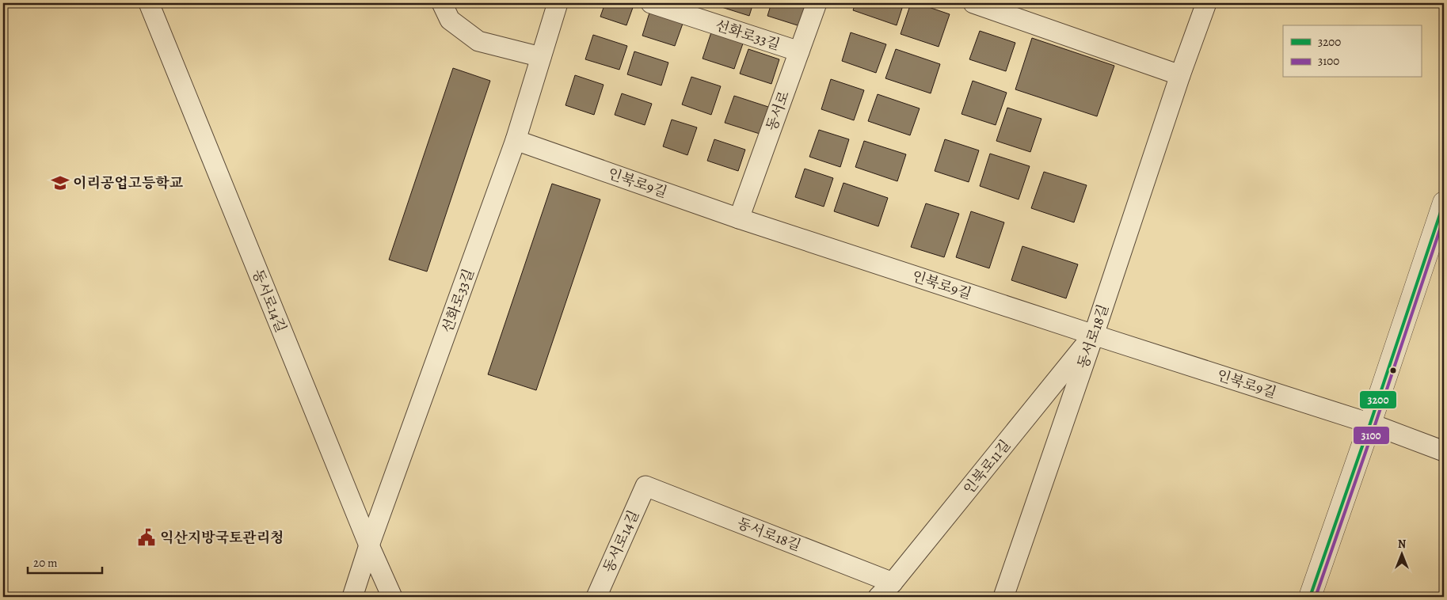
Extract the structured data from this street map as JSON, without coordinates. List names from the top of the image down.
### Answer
{
  "streets": {
    "street": [
      "선화로33길",
      "동서로",
      "인북로9길",
      "동서로14길",
      "동서로18길",
      "인북로11길"
    ]
  },
  "crossings": [
    ["선화로33길", "동서로"],
    ["선화로33길", "인북로9길"],
    ["선화로33길", "동서로14길"],
    ["동서로", "인북로9길"],
    ["인북로9길", "동서로18길"],
    ["인북로9길", "인북로11길"],
    ["동서로14길", "동서로18길"],
    ["동서로18길", "인북로11길"]
  ],
  "places": {
    "school or university": ["이리공업고등학교"],
    "public building": ["익산지방국토관리청"]
  },
  "lines": ["transit line 3200", "transit line 3100"],
  "legend": ["3200", "3100"],
  "scale_bar": "20 m",
  "north": "top"
}
